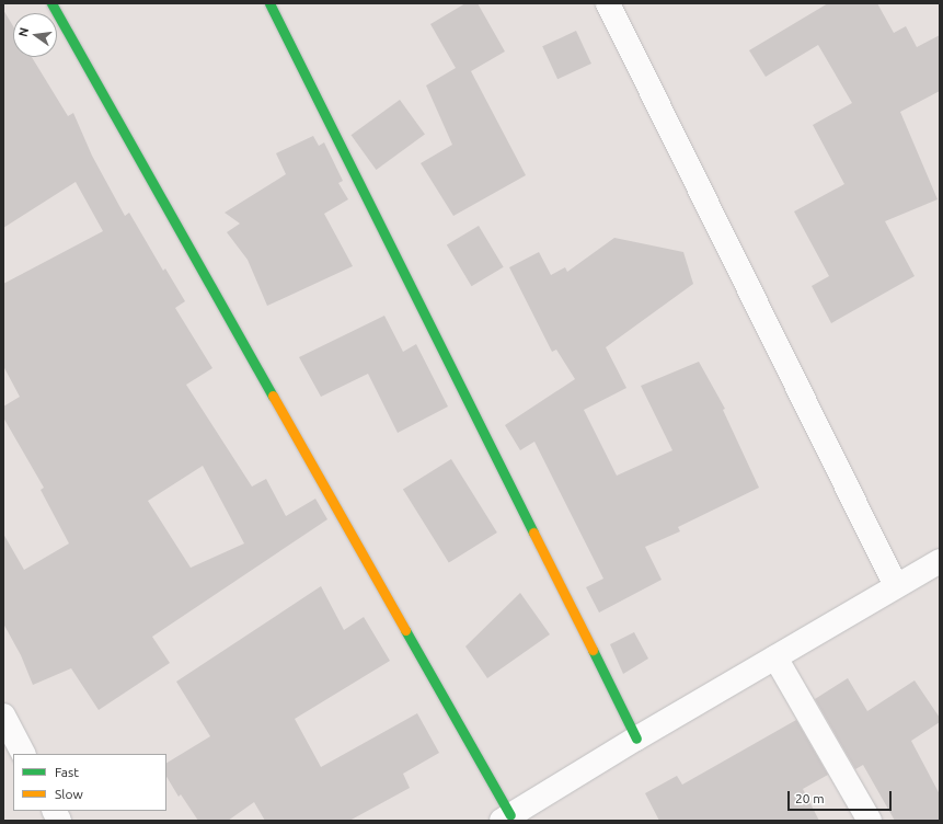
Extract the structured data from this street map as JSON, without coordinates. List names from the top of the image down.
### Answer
{
  "legend": ["Fast", "Slow"],
  "scale_bar": "20 m",
  "north": "left"
}
